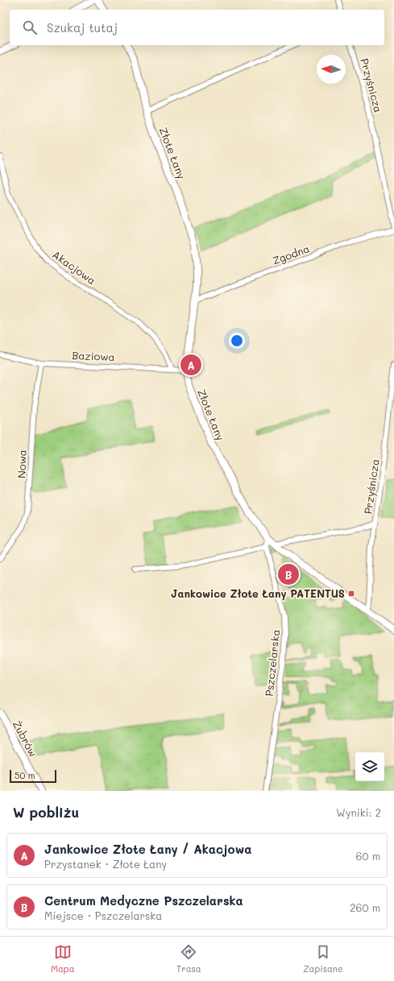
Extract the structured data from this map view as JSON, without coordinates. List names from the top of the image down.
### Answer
{
  "streets": {
    "street": [
      "Przyśnicza",
      "Złote Łany",
      "Zgodna",
      "Akacjowa",
      "Baziowa",
      "Nowa",
      "Pszczelarska",
      "Żubrów"
    ]
  },
  "crossings": [
    ["Przyśnicza", "Złote Łany"],
    ["Przyśnicza", "Zgodna"],
    ["Złote Łany", "Zgodna"],
    ["Złote Łany", "Baziowa"],
    ["Złote Łany", "Pszczelarska"],
    ["Akacjowa", "Baziowa"],
    ["Baziowa", "Nowa"]
  ],
  "places": {
    "transit": ["Jankowice Złote Łany PATENTUS"]
  },
  "scale_bar": "50 m",
  "north": "left",
  "page": {
    "search": "Szukaj tutaj",
    "pins": ["A", "B"],
    "scale": "50 m",
    "heading": ["W pobliżu", "Wyniki: 2"],
    "list": [
      {
        "mark": "A",
        "name": "Jankowice Złote Łany / Akacjowa",
        "note": "Przystanek · Złote Łany",
        "value": "60 m"
      },
      {
        "mark": "B",
        "name": "Centrum Medyczne Pszczelarska",
        "note": "Miejsce · Pszczelarska",
        "value": "260 m"
      }
    ],
    "nav": ["Mapa", "Trasa", "Zapisane"]
  }
}
